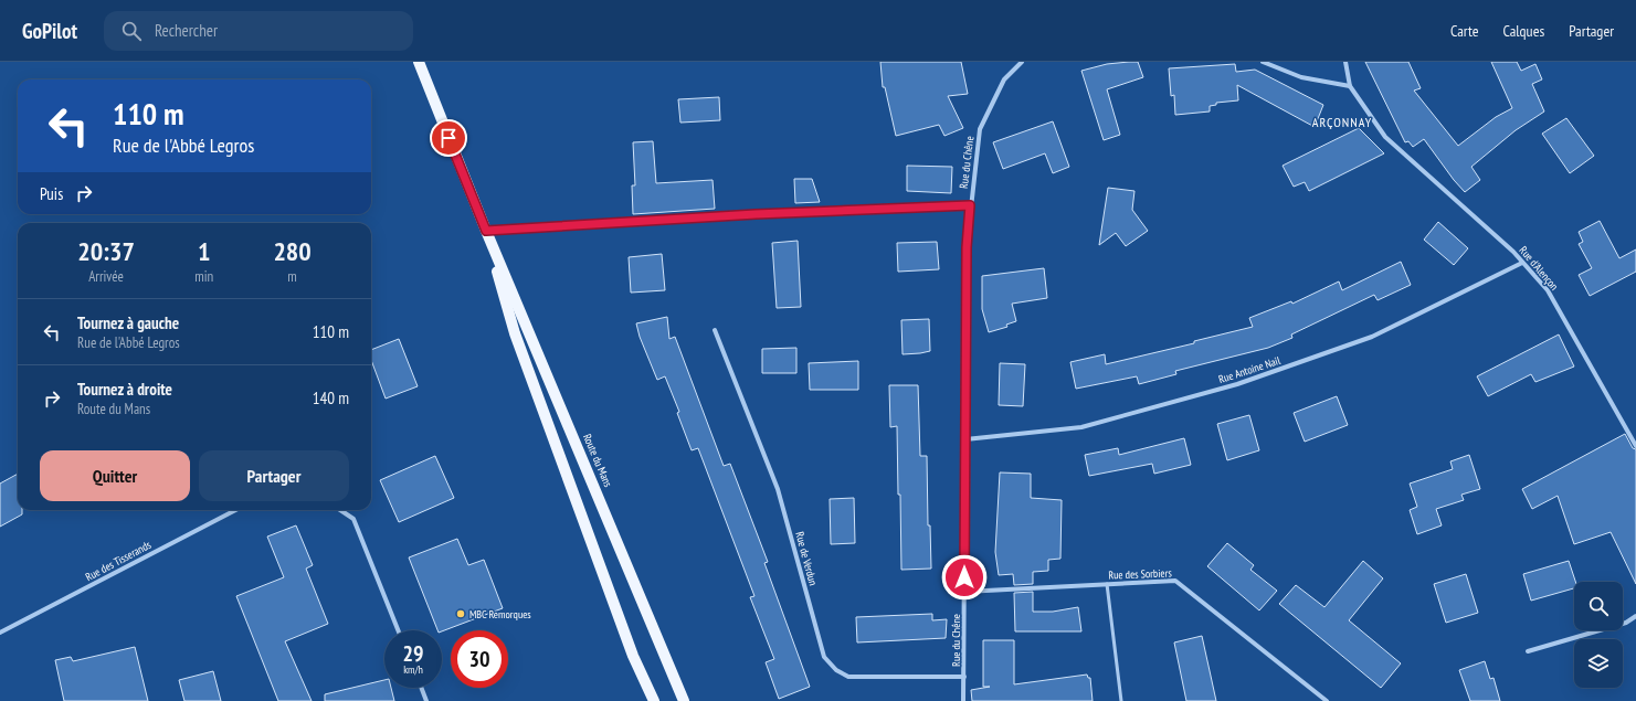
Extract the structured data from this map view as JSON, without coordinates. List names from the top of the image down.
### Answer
{
  "streets": {
    "main road": ["Route du Mans"],
    "street": [
      "Rue du Chêne",
      "Rue d'Alençon",
      "Rue Antoine Nail",
      "Rue de Verdun",
      "Rue des Tisserands",
      "Rue des Sorbiers"
    ]
  },
  "crossings": [
    ["Rue du Chêne", "Rue Antoine Nail"],
    ["Rue du Chêne", "Rue de Verdun"],
    ["Rue du Chêne", "Rue des Sorbiers"],
    ["Rue d'Alençon", "Rue Antoine Nail"]
  ],
  "districts": ["ARÇONNAY"],
  "places": ["MBC Remorques"],
  "page": {
    "header": "GoPilot",
    "search": "Rechercher",
    "nav": ["Carte", "Calques", "Partager"],
    "turn": ["110 m", "Rue de l'Abbé Legros"],
    "then": "Puis",
    "eta": [
      "20:37",
      "Arrivée",
      "1",
      "min",
      "280",
      "m"
    ],
    "list": [
      {
        "name": "Tournez à gauche",
        "note": "Rue de l'Abbé Legros",
        "value": "110 m"
      },
      {
        "name": "Tournez à droite",
        "note": "Route du Mans",
        "value": "140 m"
      }
    ],
    "buttons": ["Quitter", "Partager"],
    "speed": "29 km/h",
    "limit": "30"
  }
}
